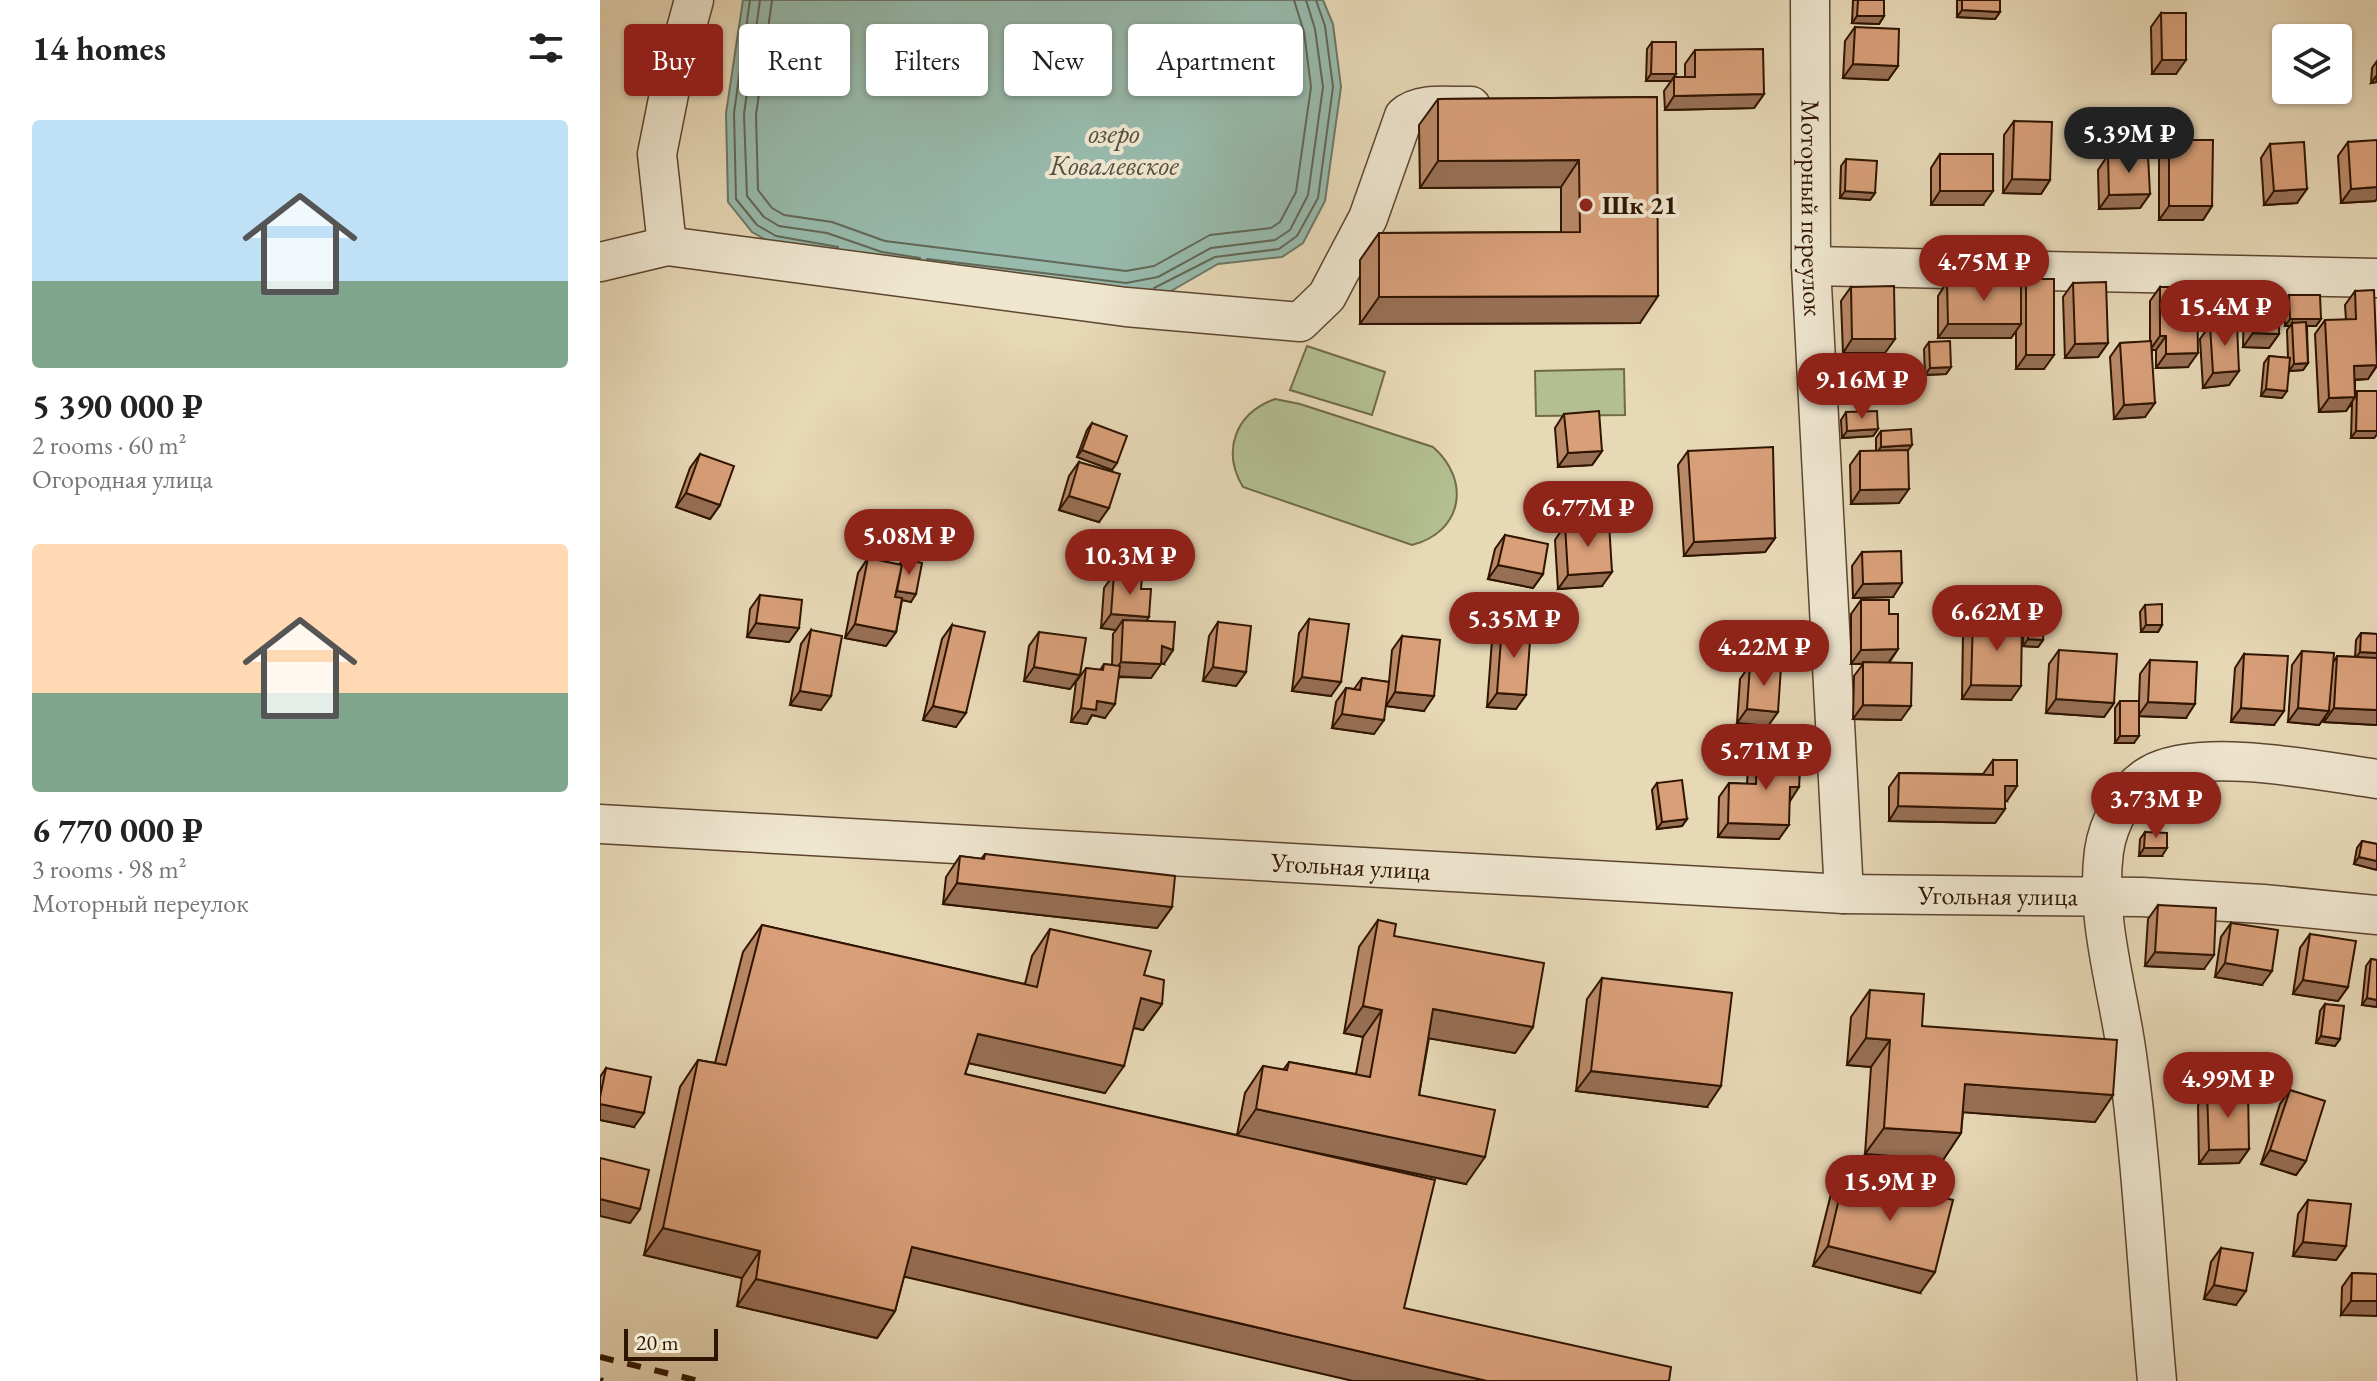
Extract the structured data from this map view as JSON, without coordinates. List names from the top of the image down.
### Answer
{
  "streets": {
    "street": ["Моторный переулок", "Угольная улица"]
  },
  "crossings": [
    ["Моторный переулок", "Угольная улица"]
  ],
  "water": ["озеро Ковалевское"],
  "places": ["Шк 21"],
  "scale_bar": "20 m",
  "page": {
    "heading": "14 homes",
    "chip": [
      "Buy",
      "Rent",
      "Filters",
      "New",
      "Apartment"
    ],
    "list": [
      {
        "name": "5 390 000 ₽",
        "note": "2 rooms · 60 m² · Огородная улица"
      },
      {
        "name": "6 770 000 ₽",
        "note": "3 rooms · 98 m² · Моторный переулок"
      }
    ],
    "price": [
      "5.39M ₽",
      "4.75M ₽",
      "15.4M ₽",
      "9.16M ₽",
      "6.77M ₽",
      "5.08M ₽",
      "10.3M ₽",
      "6.62M ₽",
      "5.35M ₽",
      "4.22M ₽",
      "5.71M ₽",
      "3.73M ₽",
      "4.99M ₽",
      "15.9M ₽"
    ],
    "scale": "20 m"
  }
}
